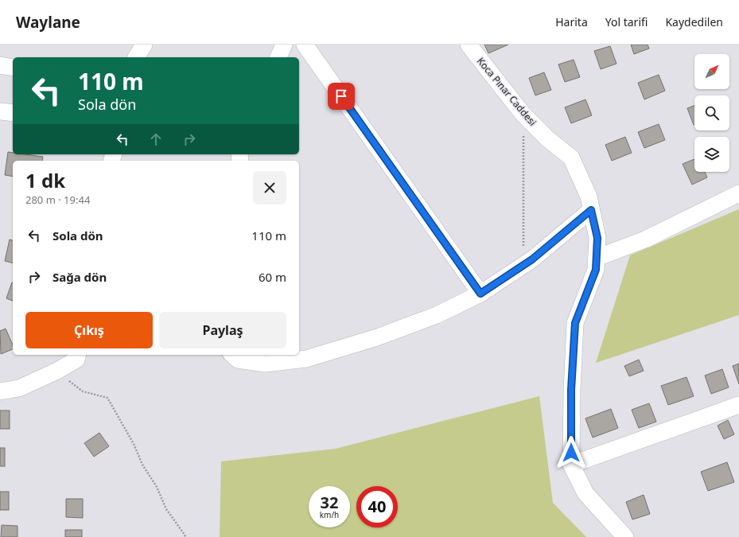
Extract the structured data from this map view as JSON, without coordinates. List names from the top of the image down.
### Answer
{
  "streets": {
    "street": ["Koca Pınar Caddesi"]
  },
  "north": "top right",
  "page": {
    "header": "Waylane",
    "nav": ["Harita", "Yol tarifi", "Kaydedilen"],
    "turn": ["110 m", "Sola dön"],
    "heading": ["1 dk", "280 m · 19:44"],
    "list": [
      {
        "name": "Sola dön",
        "value": "110 m"
      },
      {
        "name": "Sağa dön",
        "value": "60 m"
      }
    ],
    "buttons": ["Çıkış", "Paylaş"],
    "speed": "32 km/h",
    "limit": "40"
  }
}
